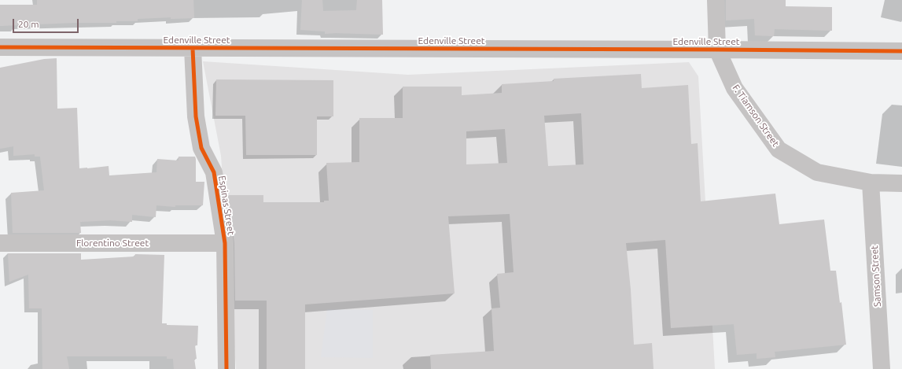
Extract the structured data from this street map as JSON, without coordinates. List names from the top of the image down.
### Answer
{
  "streets": {
    "street": [
      "Edenville Street",
      "F. Tiamson Street",
      "Espinas Street",
      "Florentino Street",
      "Samson Street"
    ]
  },
  "crossings": [
    ["Edenville Street", "F. Tiamson Street"],
    ["Edenville Street", "Espinas Street"],
    ["F. Tiamson Street", "Samson Street"],
    ["Espinas Street", "Florentino Street"]
  ],
  "scale_bar": "20 m"
}
